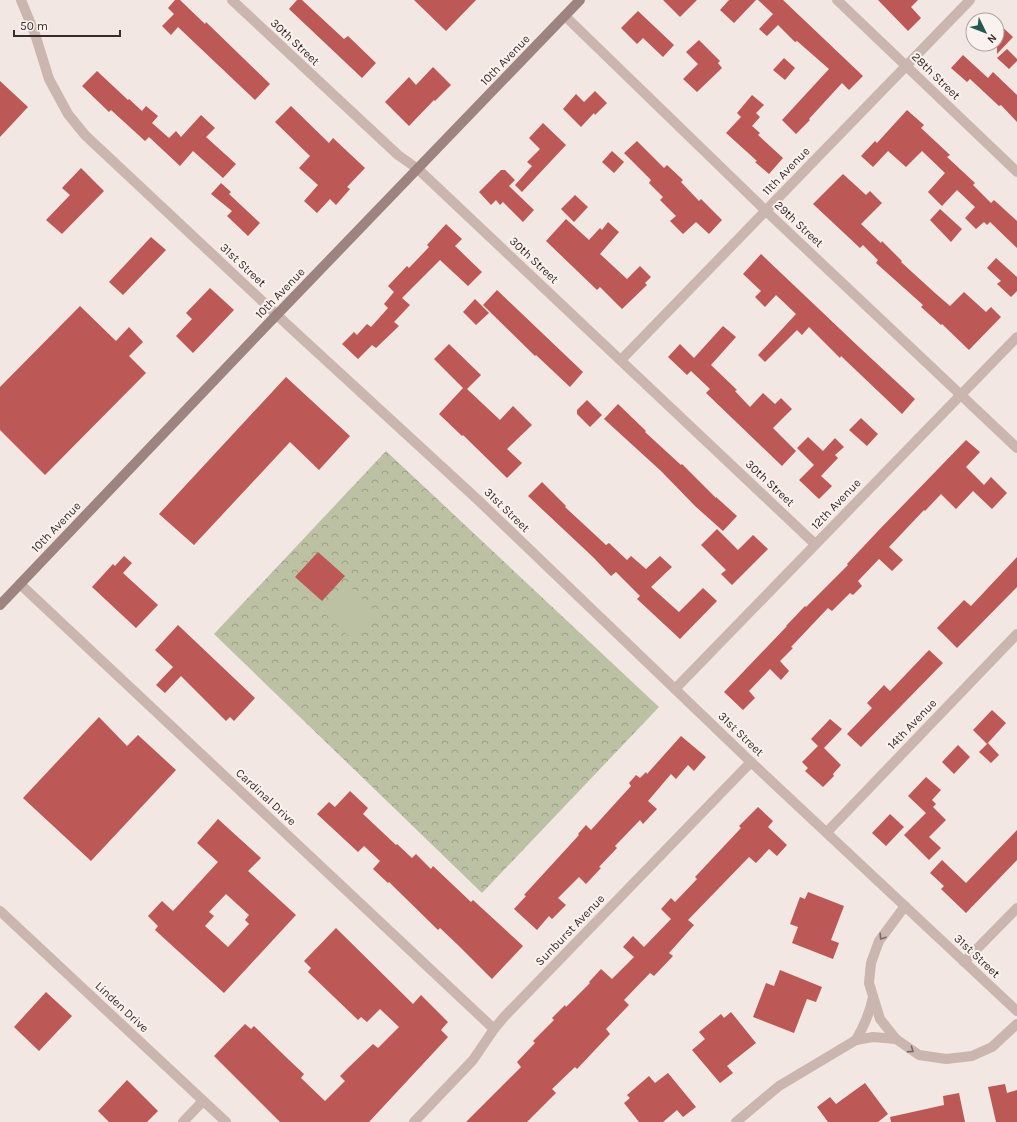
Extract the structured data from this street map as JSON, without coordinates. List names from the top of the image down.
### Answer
{
  "streets": {
    "street": [
      "30th Street",
      "10th Avenue",
      "28th Street",
      "11th Avenue",
      "29th Street",
      "31st Street",
      "12th Avenue",
      "14th Avenue",
      "Cardinal Drive",
      "Sunburst Avenue",
      "Linden Drive"
    ]
  },
  "crossings": [
    ["30th Street", "10th Avenue"],
    ["30th Street", "11th Avenue"],
    ["30th Street", "12th Avenue"],
    ["10th Avenue", "29th Street"],
    ["10th Avenue", "31st Street"],
    ["10th Avenue", "Cardinal Drive"],
    ["28th Street", "11th Avenue"],
    ["11th Avenue", "29th Street"],
    ["29th Street", "12th Avenue"],
    ["31st Street", "12th Avenue"],
    ["31st Street", "14th Avenue"],
    ["31st Street", "Sunburst Avenue"],
    ["Cardinal Drive", "Sunburst Avenue"]
  ],
  "scale_bar": "50 m",
  "north": "bottom right"
}
